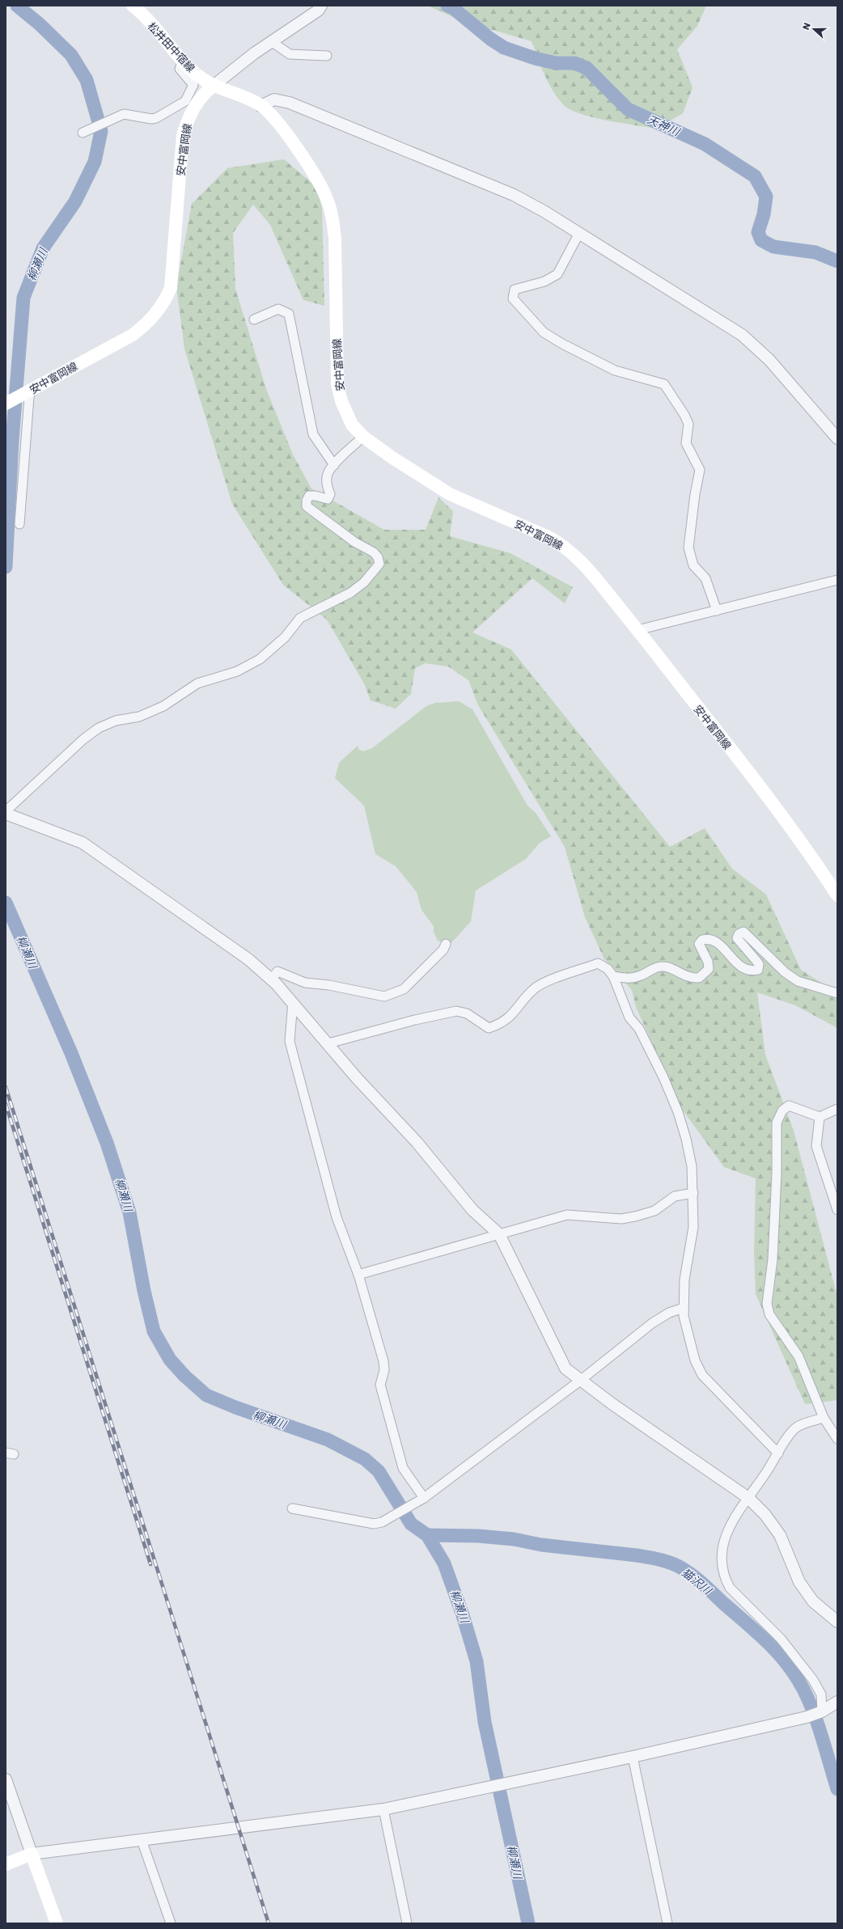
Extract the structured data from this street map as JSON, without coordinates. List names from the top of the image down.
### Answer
{
  "streets": {
    "main road": ["松井田中宿線", "安中富岡線"]
  },
  "crossings": [
    ["松井田中宿線", "安中富岡線"]
  ],
  "water": ["天神川", "柳瀬川", "猫沢川"],
  "north": "left"
}
